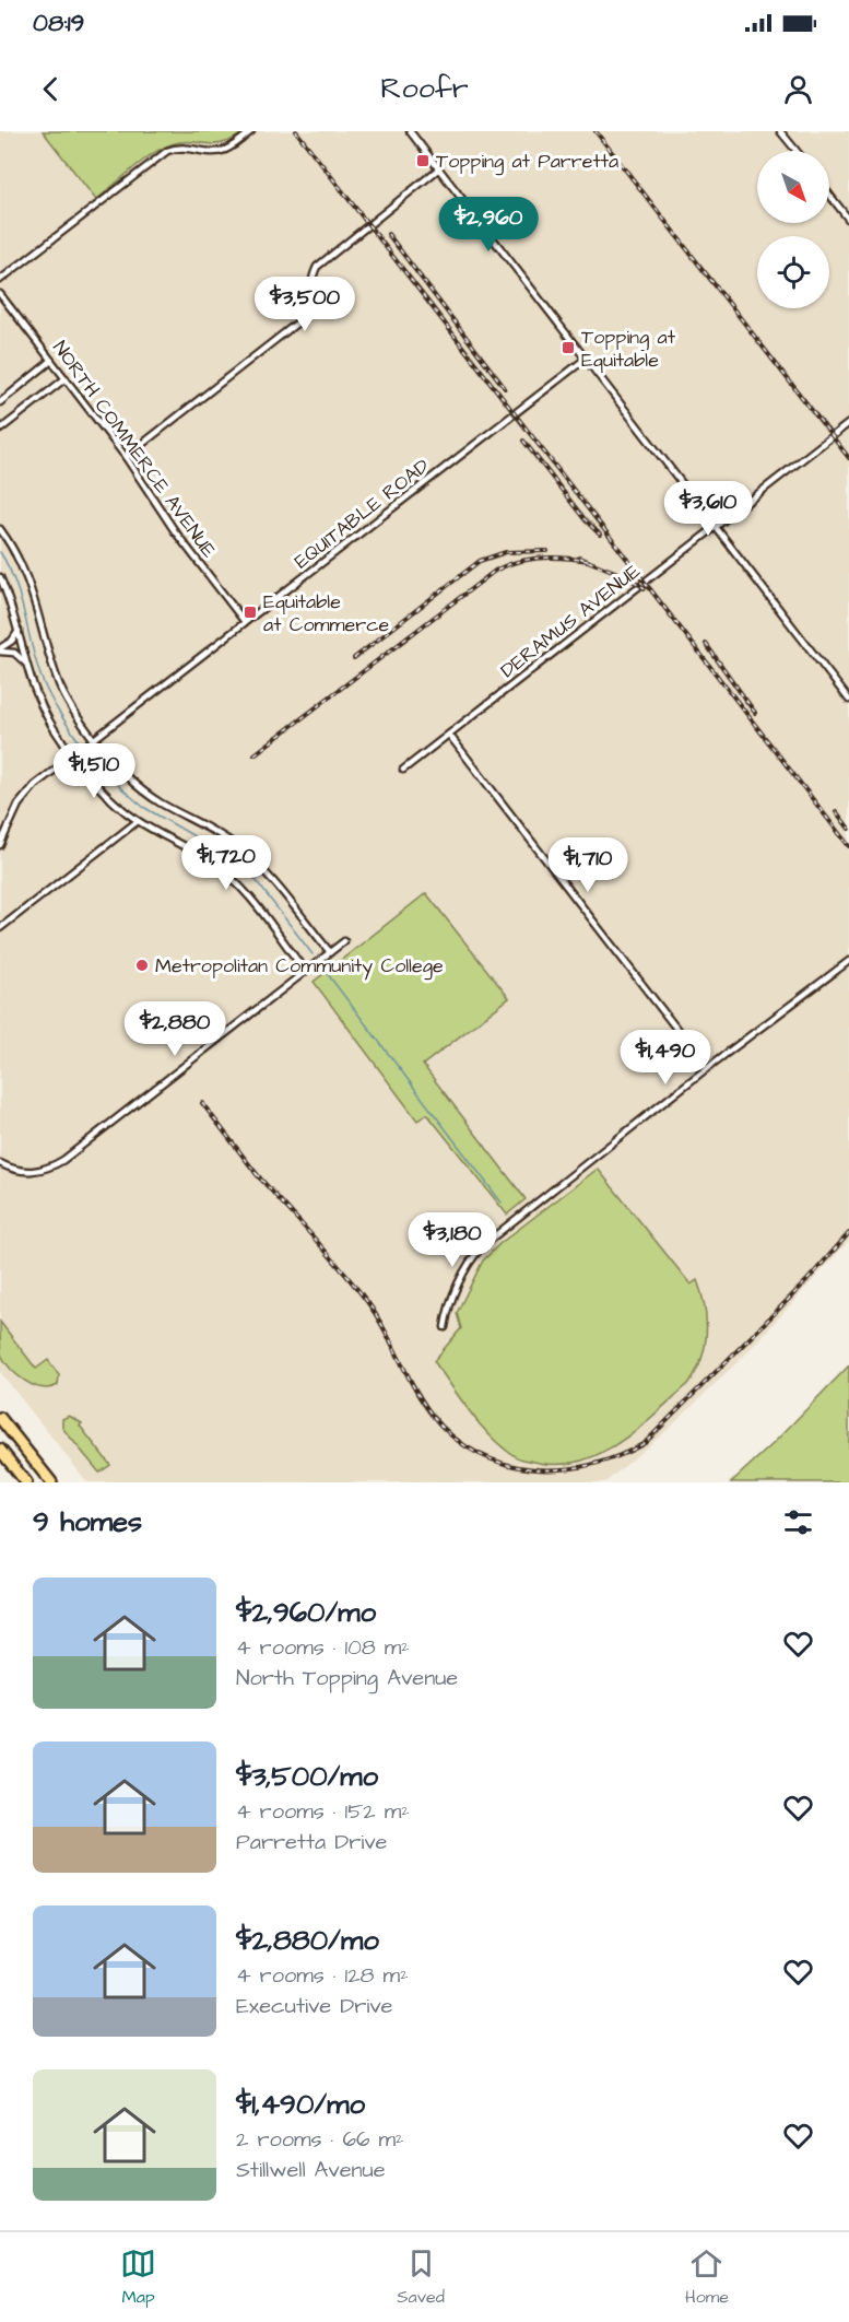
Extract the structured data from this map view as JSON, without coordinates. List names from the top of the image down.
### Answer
{
  "streets": {
    "street": ["NORTH COMMERCE AVENUE", "EQUITABLE ROAD", "DERAMUS AVENUE"]
  },
  "crossings": [
    ["NORTH COMMERCE AVENUE", "EQUITABLE ROAD"]
  ],
  "places": {
    "transit": ["Topping at Parretta", "Topping at Equitable", "Equitable at Commerce"],
    "other": ["Metropolitan Community College"]
  },
  "north": "bottom right",
  "page": {
    "status": "08:19",
    "header": "Roofr",
    "price": [
      "$2,960",
      "$3,500",
      "$3,610",
      "$1,510",
      "$1,720",
      "$1,710",
      "$2,880",
      "$1,490",
      "$3,180"
    ],
    "heading": "9 homes",
    "list": [
      {
        "name": "$2,960/mo",
        "note": "4 rooms · 108 m² · North Topping Avenue"
      },
      {
        "name": "$3,500/mo",
        "note": "4 rooms · 152 m² · Parretta Drive"
      },
      {
        "name": "$2,880/mo",
        "note": "4 rooms · 128 m² · Executive Drive"
      },
      {
        "name": "$1,490/mo",
        "note": "2 rooms · 66 m² · Stillwell Avenue"
      }
    ],
    "tabs": ["Map", "Saved", "Home"]
  }
}
